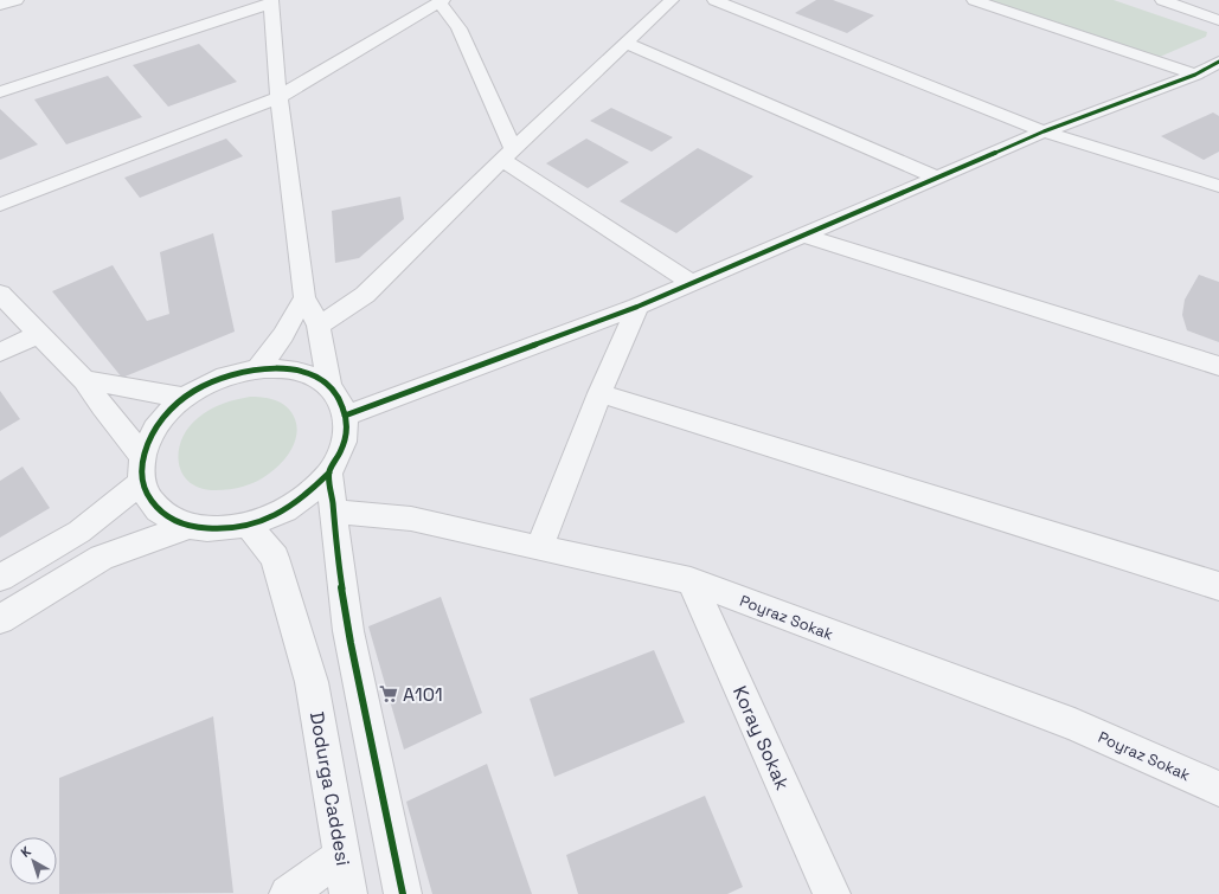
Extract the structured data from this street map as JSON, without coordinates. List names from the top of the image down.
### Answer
{
  "streets": {
    "street": ["Poyraz Sokak", "Koray Sokak", "Dodurga Caddesi"]
  },
  "crossings": [
    ["Poyraz Sokak", "Koray Sokak"]
  ],
  "places": {
    "supermarket": ["A101"]
  },
  "north": "top left"
}
